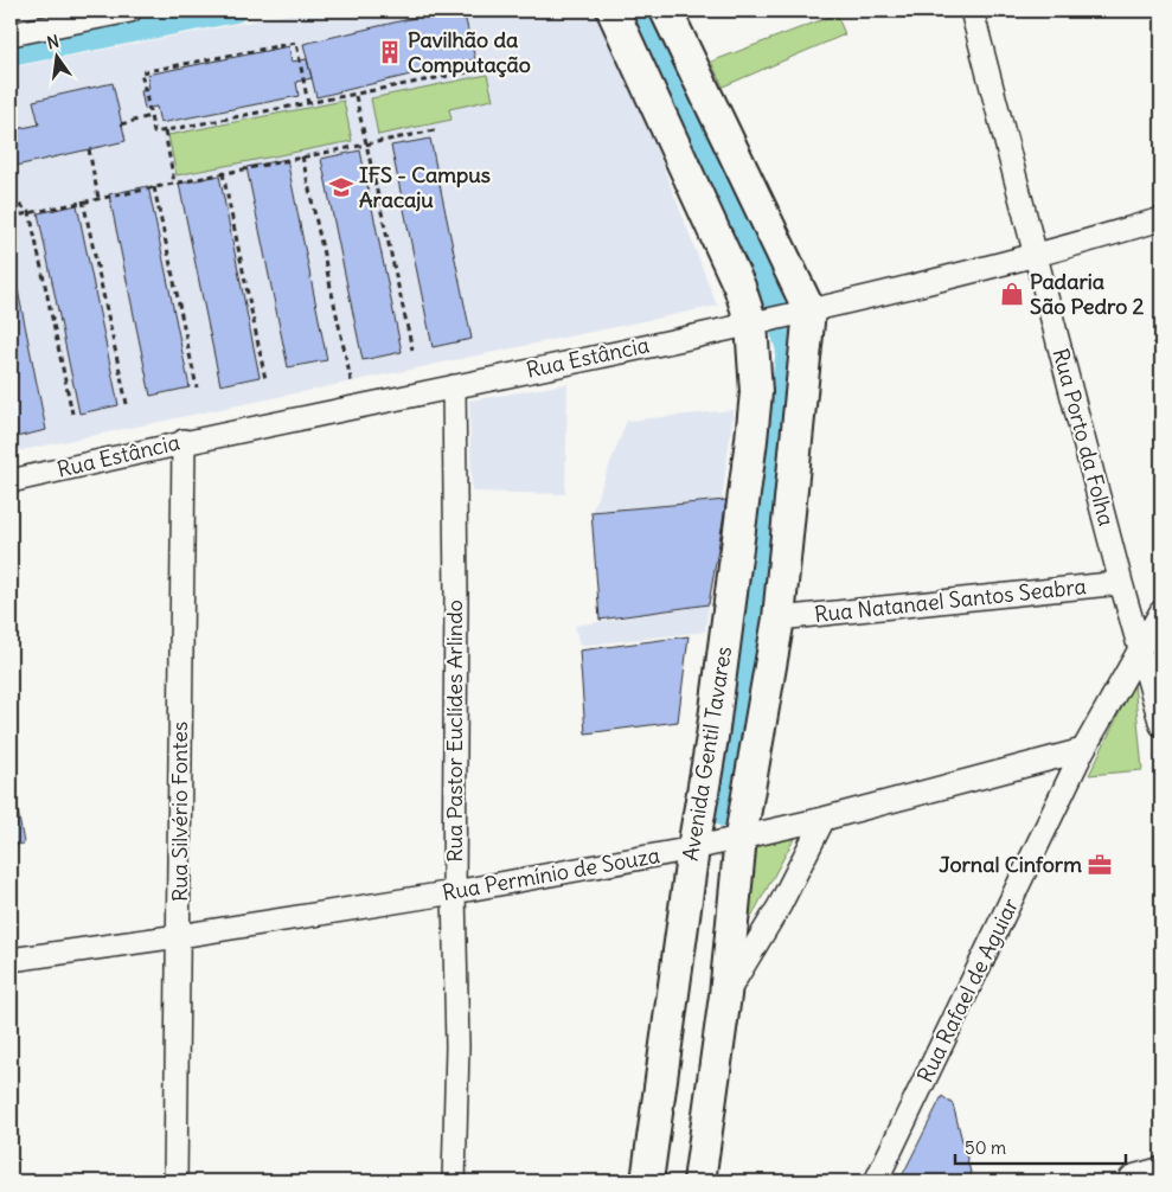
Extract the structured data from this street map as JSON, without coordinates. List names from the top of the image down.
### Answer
{
  "streets": {
    "main road": ["Avenida Gentil Tavares"],
    "street": [
      "Rua Estância",
      "Rua Porto da Folha",
      "Rua Natanael Santos Seabra",
      "Rua Pastor Euclídes Arlindo",
      "Rua Silvério Fontes",
      "Rua Permínio de Souza",
      "Rua Rafael de Aguiar"
    ]
  },
  "crossings": [
    ["Rua Estância", "Rua Porto da Folha"],
    ["Rua Estância", "Rua Pastor Euclídes Arlindo"],
    ["Rua Estância", "Avenida Gentil Tavares"],
    ["Rua Estância", "Rua Silvério Fontes"],
    ["Rua Porto da Folha", "Rua Natanael Santos Seabra"],
    ["Rua Porto da Folha", "Rua Rafael de Aguiar"],
    ["Rua Pastor Euclídes Arlindo", "Rua Permínio de Souza"],
    ["Avenida Gentil Tavares", "Rua Permínio de Souza"],
    ["Rua Silvério Fontes", "Rua Permínio de Souza"],
    ["Rua Permínio de Souza", "Rua Rafael de Aguiar"]
  ],
  "places": {
    "building": ["Pavilhão da Computação"],
    "school or university": ["IFS - Campus Aracaju"],
    "shop": ["Padaria São Pedro 2"],
    "office": ["Jornal Cinform"]
  },
  "scale_bar": "50 m",
  "north": "top"
}
